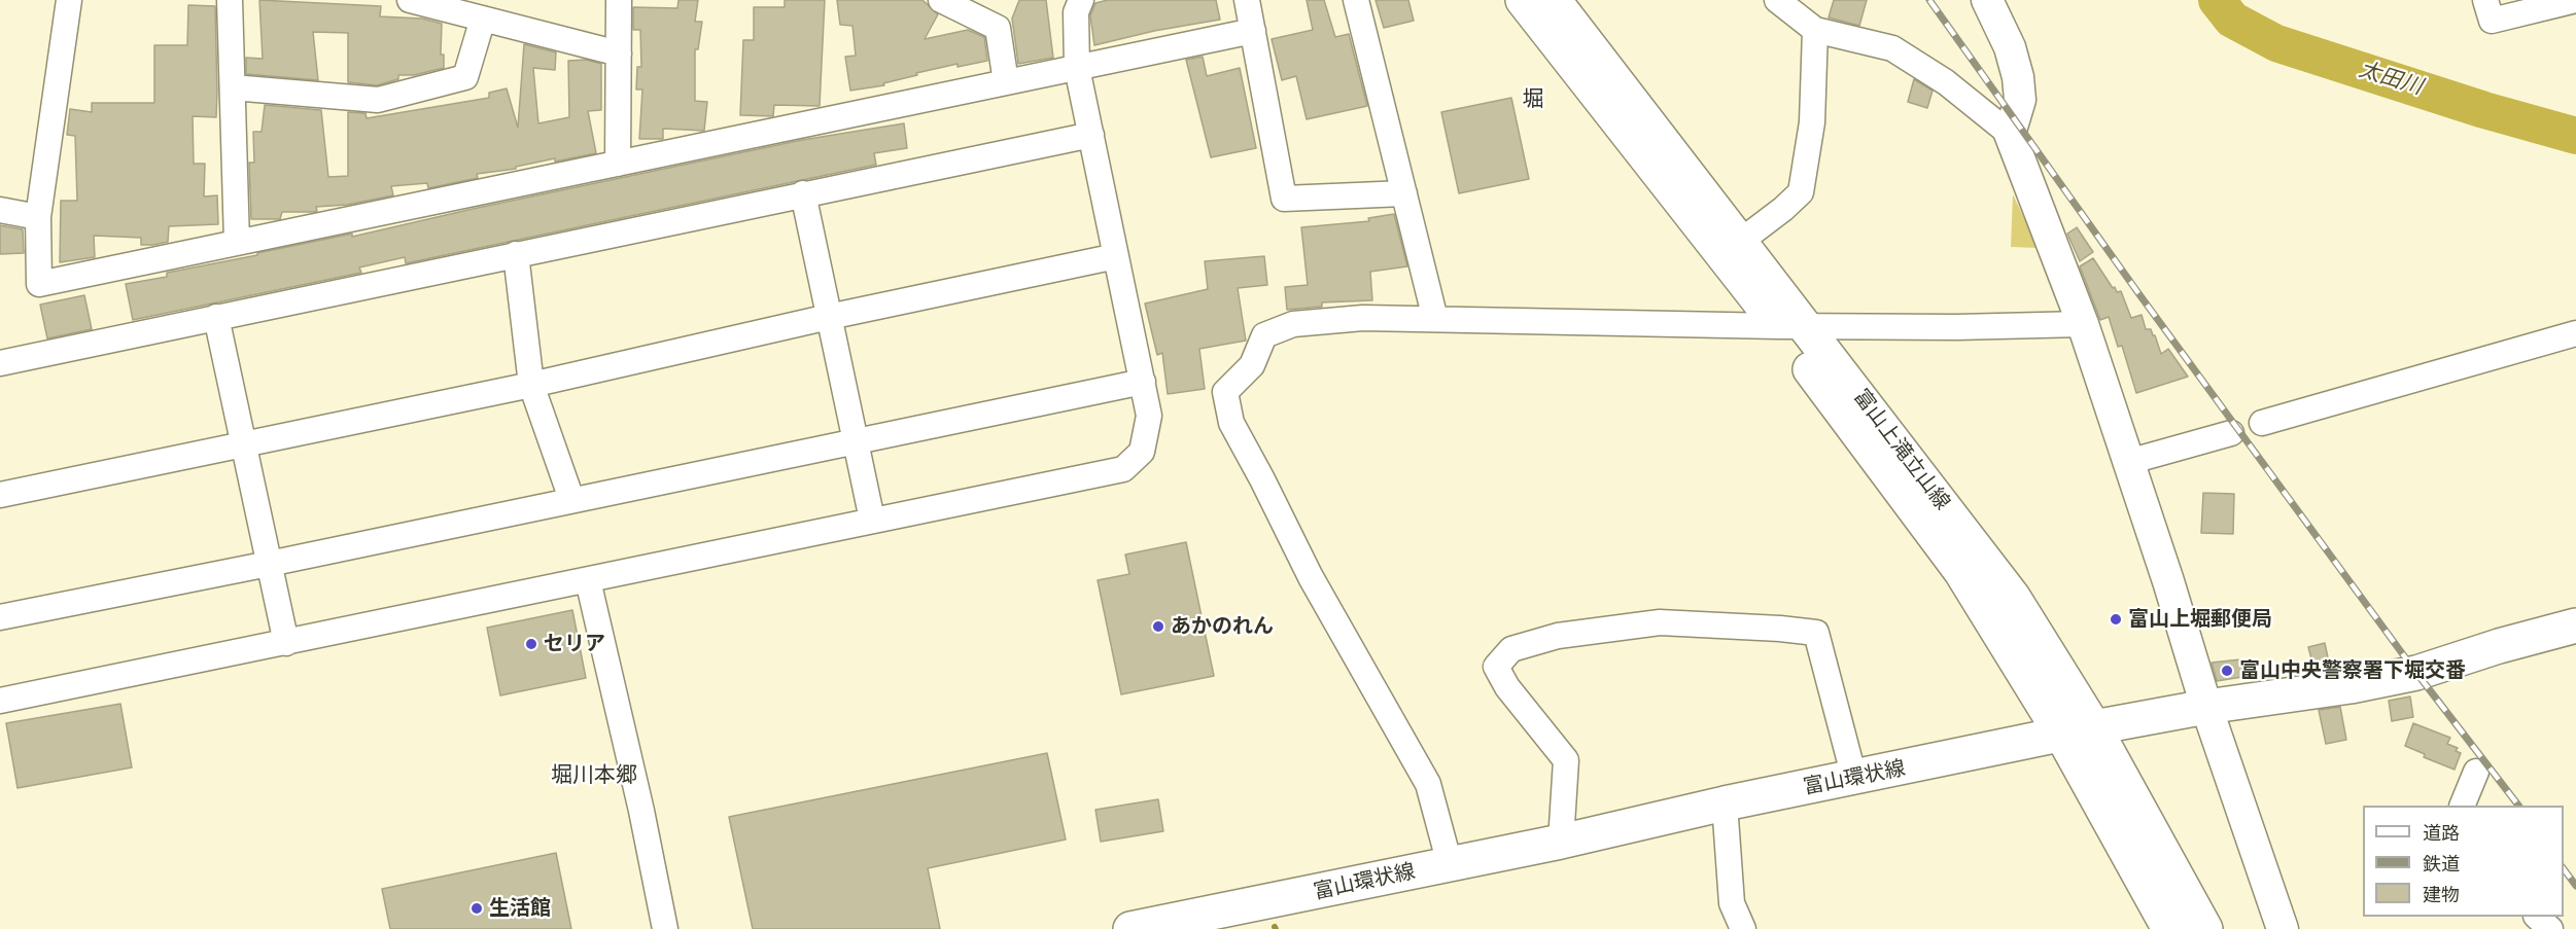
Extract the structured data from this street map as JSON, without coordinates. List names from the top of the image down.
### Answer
{
  "streets": {
    "main road": ["富山上滝立山線", "富山環状線"]
  },
  "crossings": [
    ["富山上滝立山線", "富山環状線"]
  ],
  "districts": ["堀", "堀川本郷"],
  "water": ["太田川"],
  "places": [
    "富山上堀郵便局",
    "あかのれん",
    "セリア",
    "富山中央警察署下堀交番",
    "生活館"
  ],
  "legend": ["道路", "鉄道", "建物"]
}
